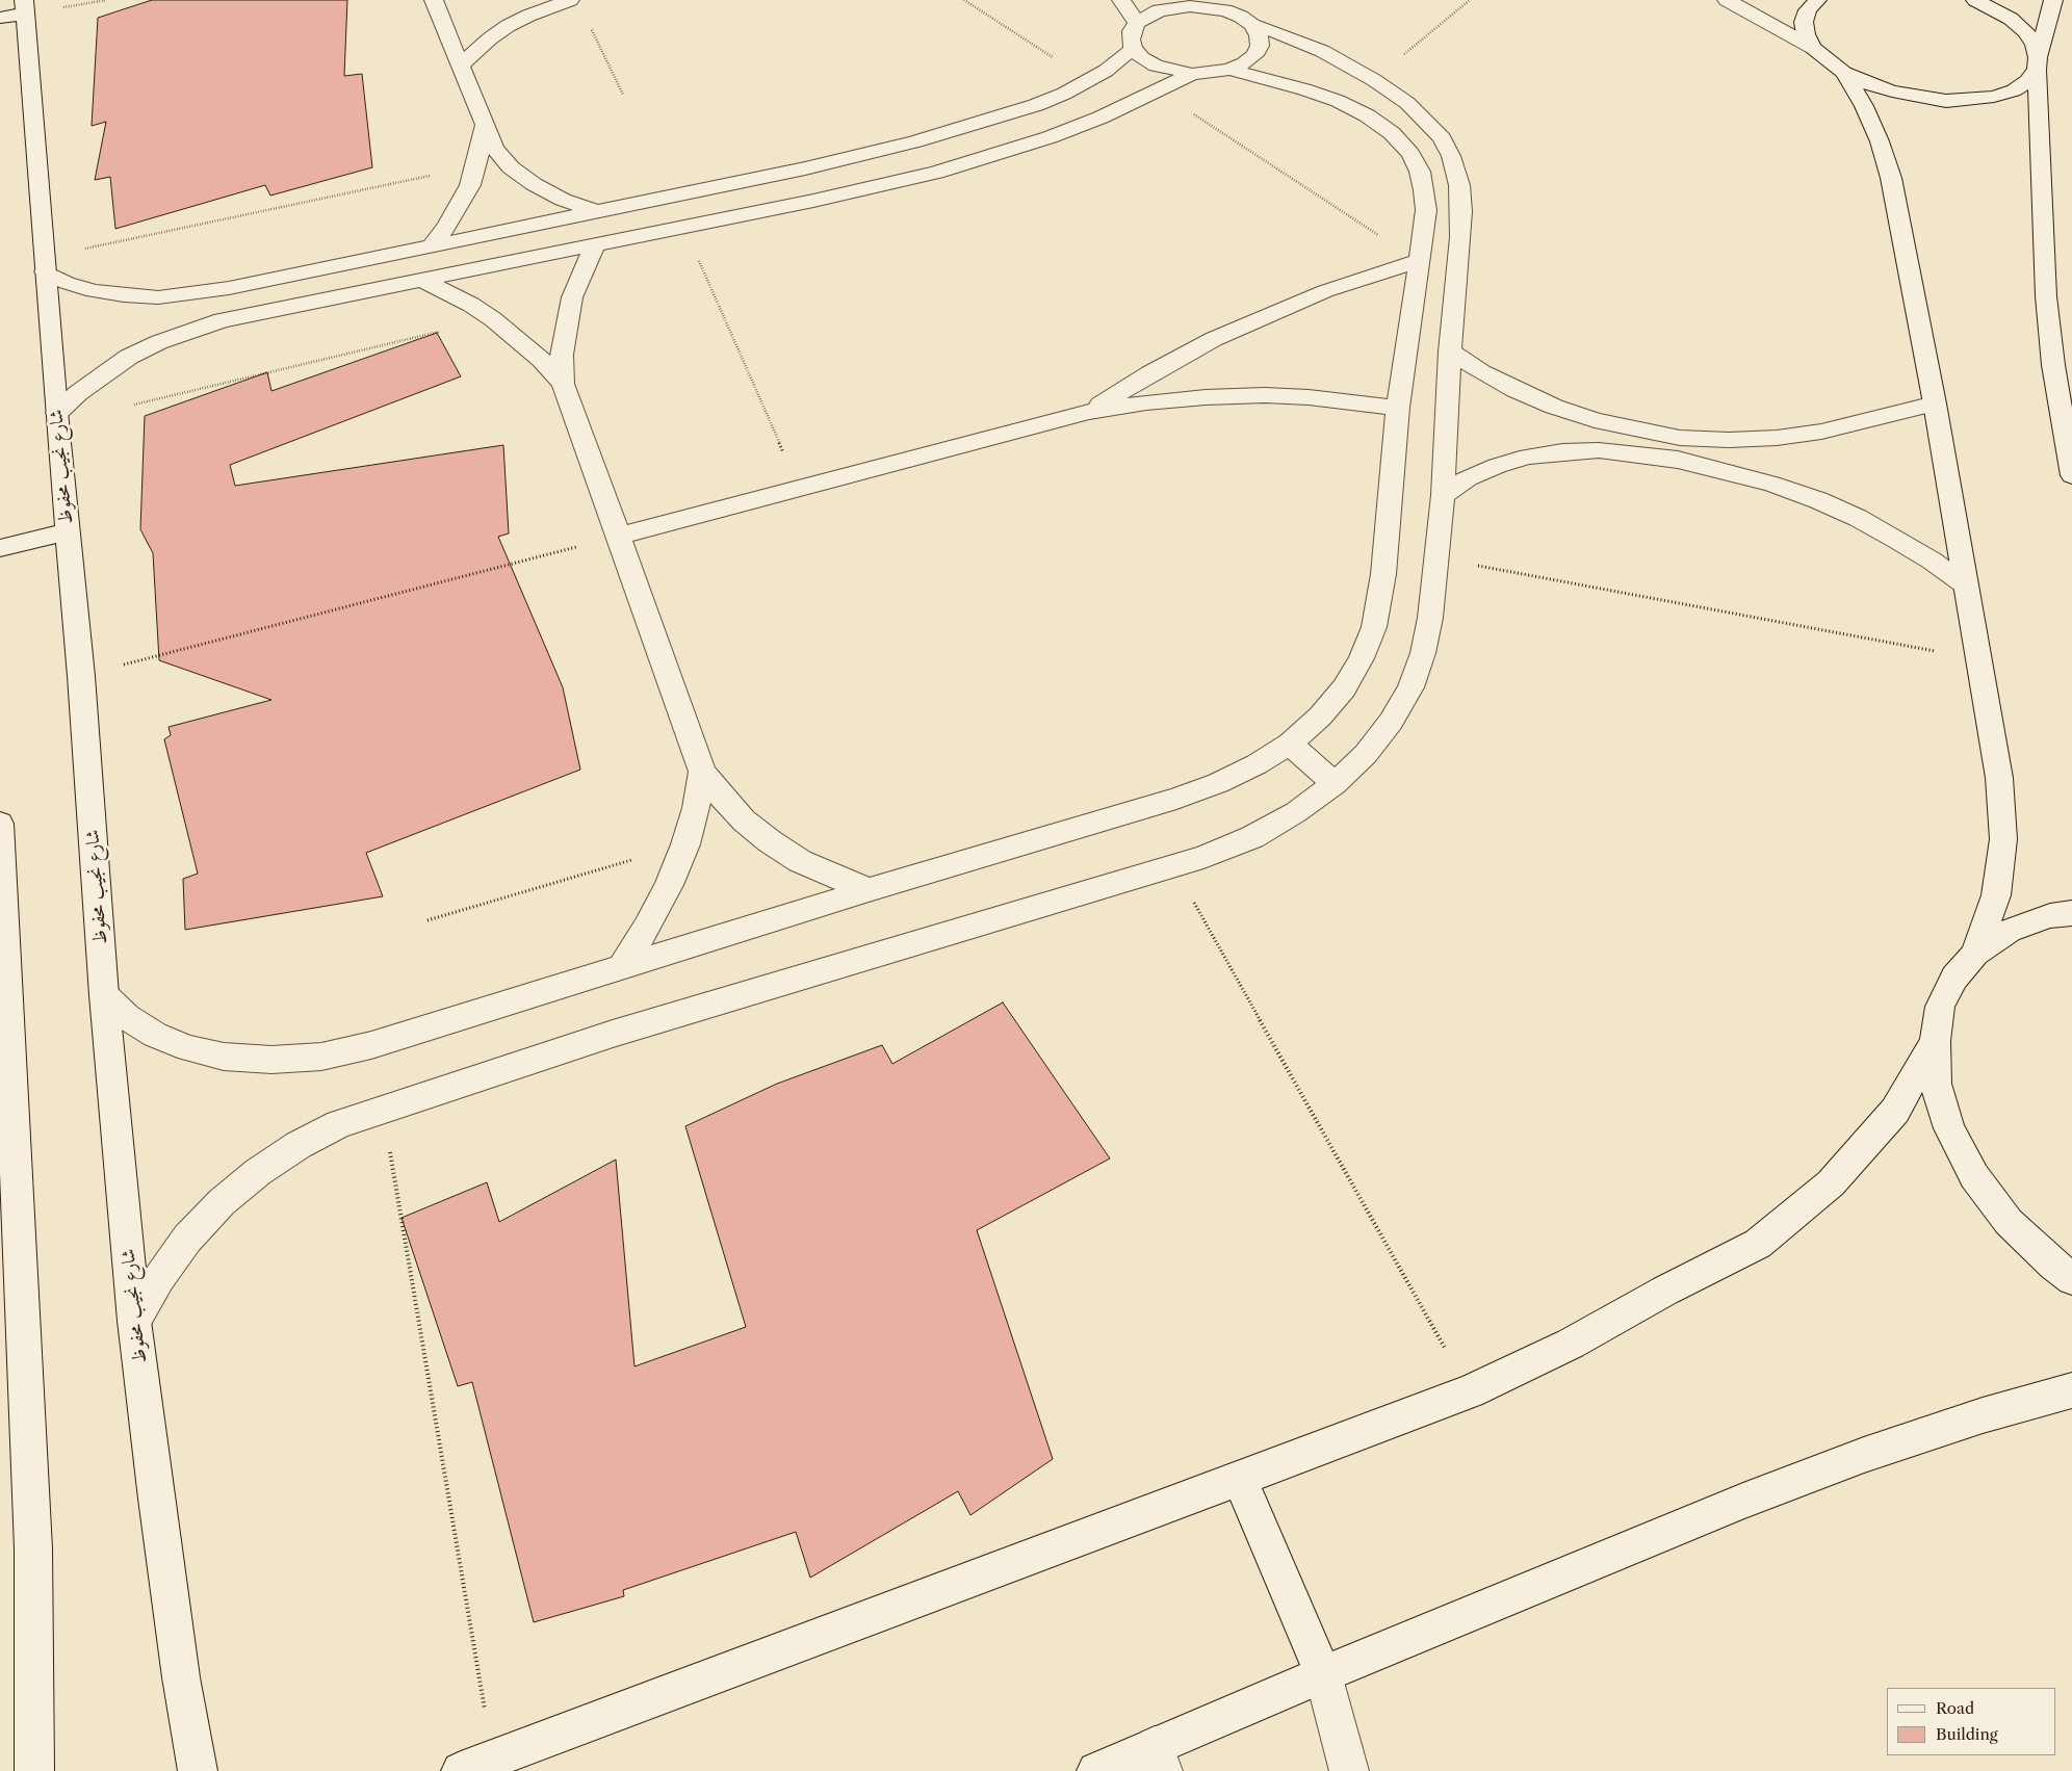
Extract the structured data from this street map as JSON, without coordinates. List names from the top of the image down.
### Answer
{
  "streets": {
    "street": ["شارع نجيب محفوظ"]
  },
  "legend": ["Road", "Building"]
}
